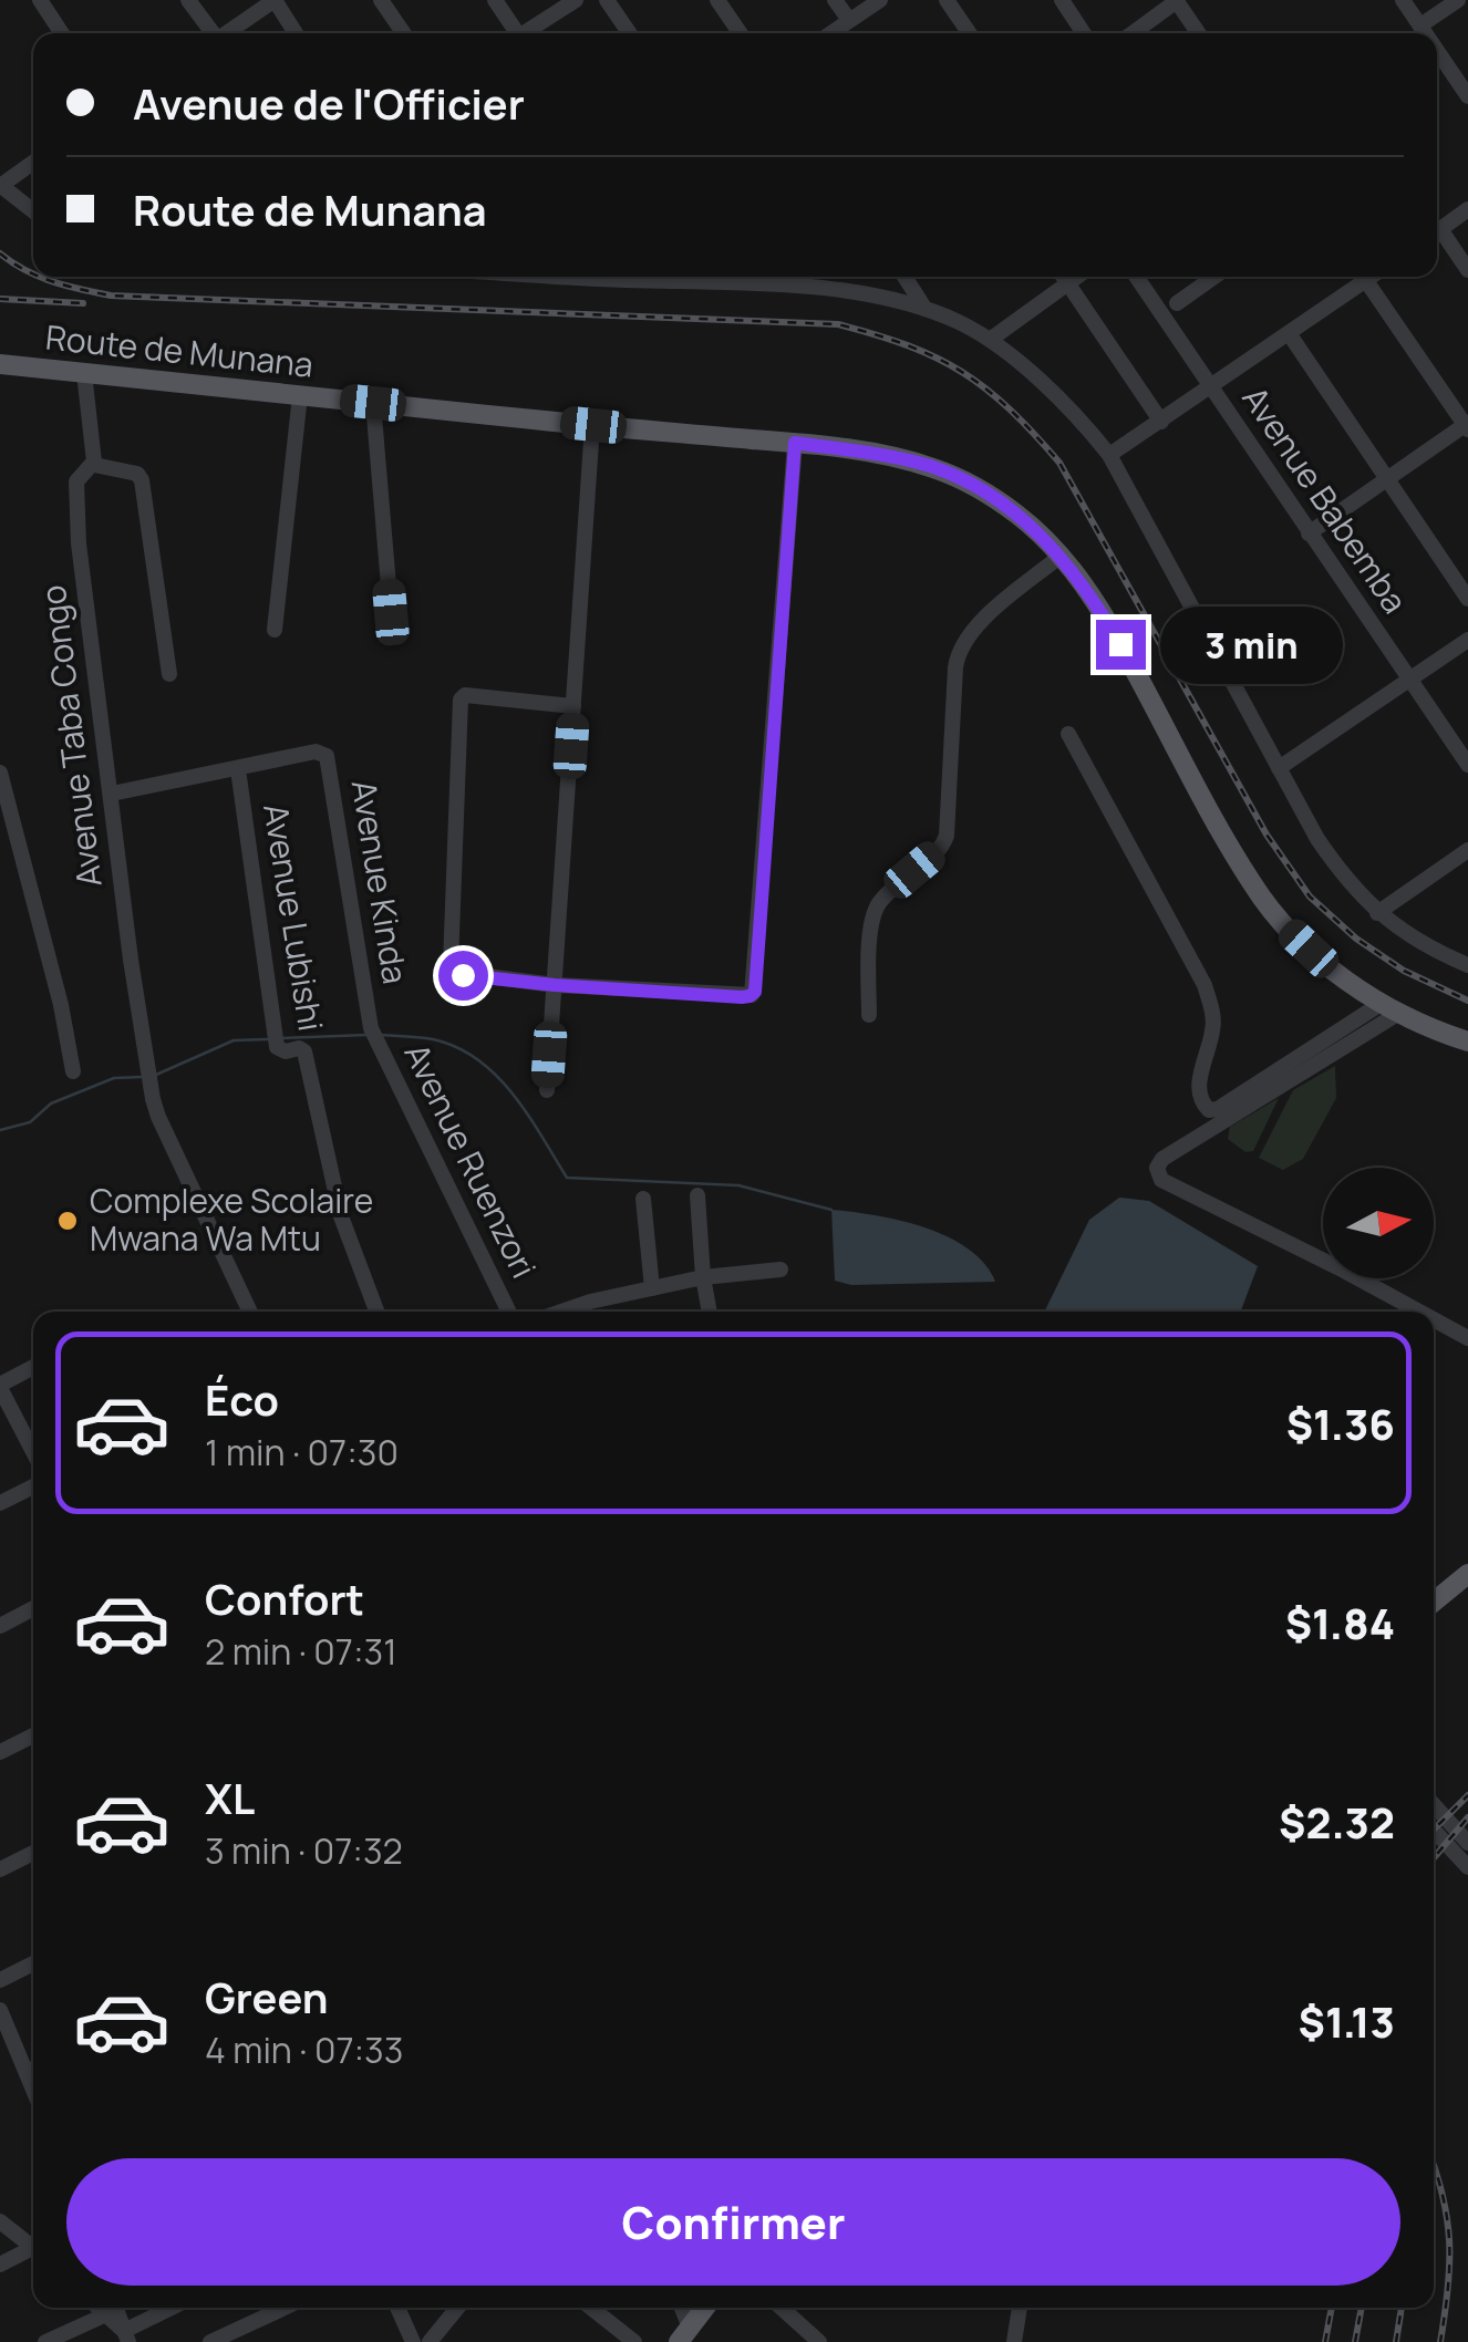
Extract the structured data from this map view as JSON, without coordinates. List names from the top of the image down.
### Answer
{
  "streets": {
    "main road": ["Route de Munana"],
    "street": [
      "Avenue Babemba",
      "Avenue Taba Congo",
      "Avenue Kinda",
      "Avenue Lubishi",
      "Avenue Ruenzori"
    ]
  },
  "crossings": [
    ["Route de Munana", "Avenue Taba Congo"],
    ["Avenue Kinda", "Avenue Lubishi"],
    ["Avenue Kinda", "Avenue Ruenzori"]
  ],
  "places": ["Complexe Scolaire Mwana Wa Mtu"],
  "north": "right",
  "page": {
    "banner": ["Avenue de l'Officier", "Route de Munana"],
    "bubble": "3 min",
    "list": [
      {
        "name": "Éco",
        "note": "1 min · 07:30",
        "value": "$1.36"
      },
      {
        "name": "Confort",
        "note": "2 min · 07:31",
        "value": "$1.84"
      },
      {
        "name": "XL",
        "note": "3 min · 07:32",
        "value": "$2.32"
      },
      {
        "name": "Green",
        "note": "4 min · 07:33",
        "value": "$1.13"
      }
    ],
    "buttons": "Confirmer"
  }
}
